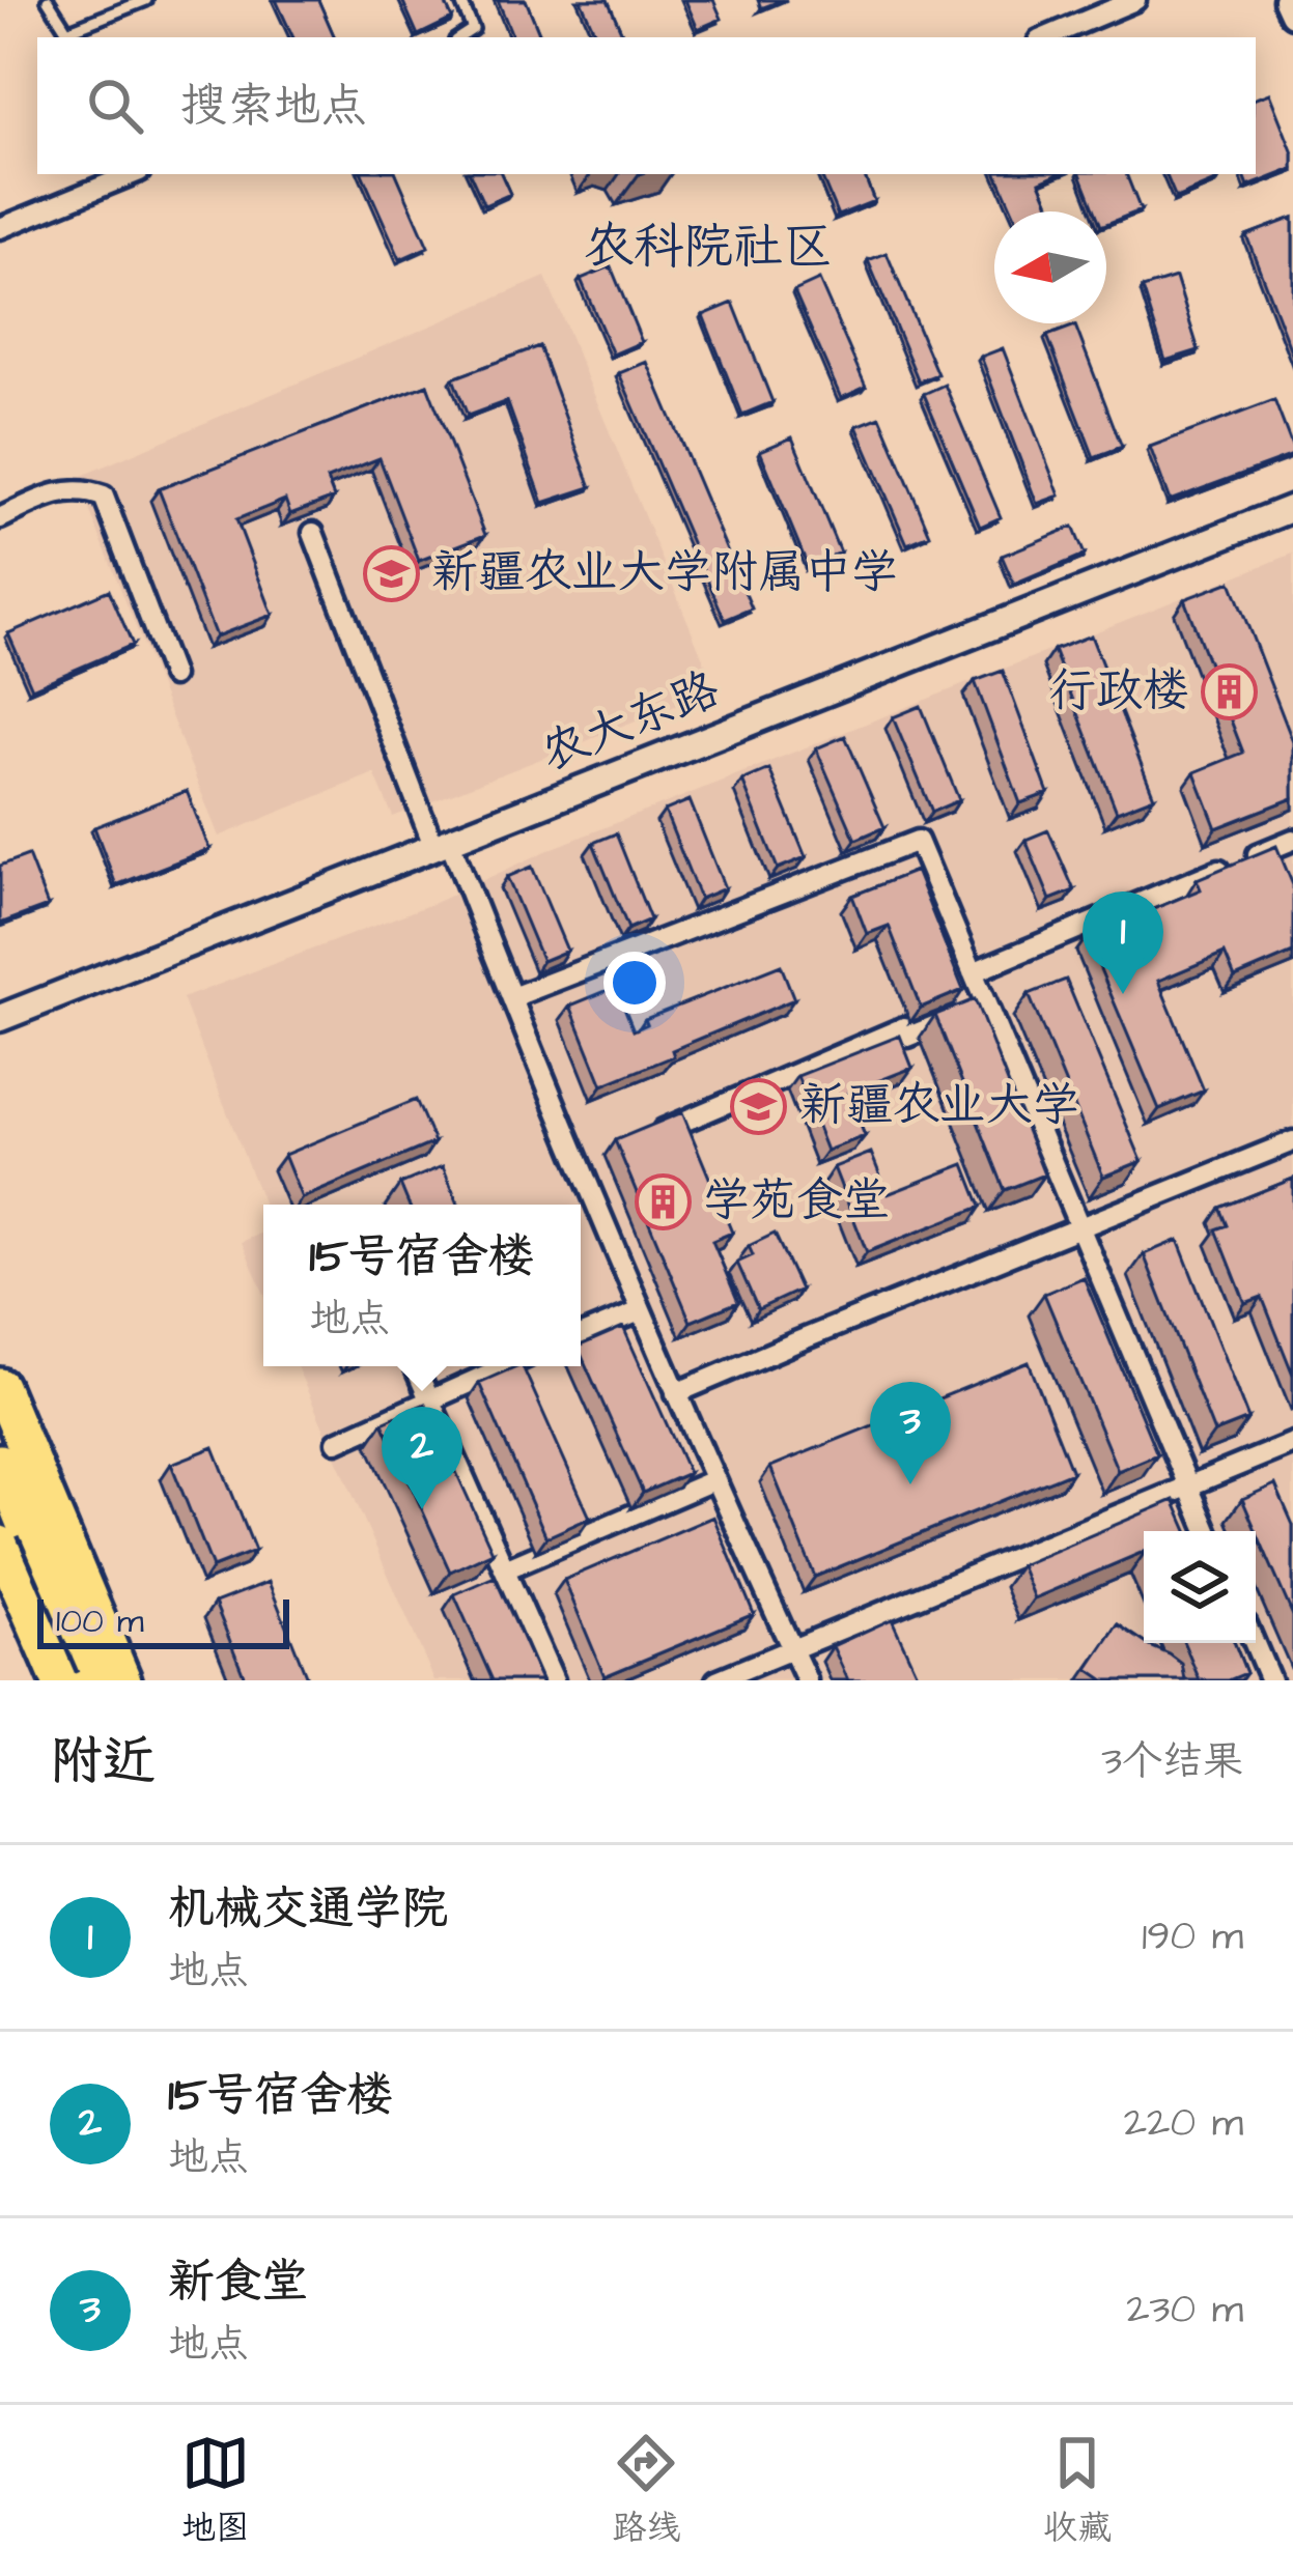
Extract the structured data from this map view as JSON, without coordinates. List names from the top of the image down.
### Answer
{
  "streets": {
    "main road": ["农大东路"]
  },
  "districts": ["农科院社区"],
  "places": {
    "school or university": ["新疆农业大学附属中学", "新疆农业大学"],
    "building": ["行政楼", "学苑食堂"]
  },
  "scale_bar": "100 m",
  "north": "left",
  "page": {
    "search": "搜索地点",
    "pins": ["1", "3", "2"],
    "popup": ["15号宿舍楼", "地点"],
    "scale": "100 m",
    "heading": ["附近", "3个结果"],
    "list": [
      {
        "mark": "1",
        "name": "机械交通学院",
        "note": "地点",
        "value": "190 m"
      },
      {
        "mark": "2",
        "name": "15号宿舍楼",
        "note": "地点",
        "value": "220 m"
      },
      {
        "mark": "3",
        "name": "新食堂",
        "note": "地点",
        "value": "230 m"
      }
    ],
    "nav": ["地图", "路线", "收藏"]
  }
}
